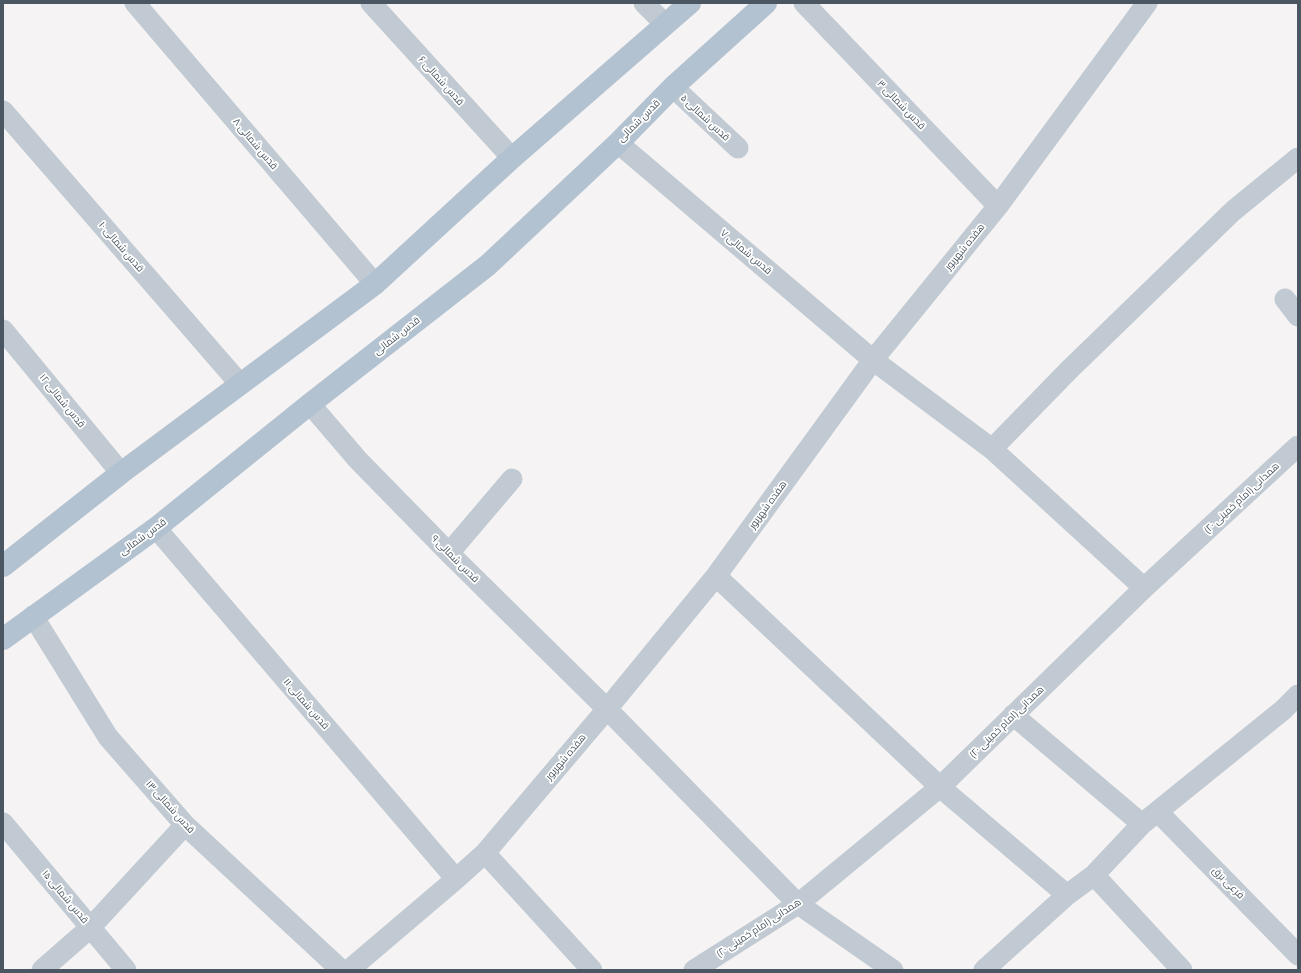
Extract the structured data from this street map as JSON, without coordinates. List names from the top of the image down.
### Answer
{
  "streets": {
    "main road": ["قدس شمالی"],
    "street": [
      "قدس شمالی ۶",
      "۳ قدس شمالی",
      "قدس شمالی ۵",
      "قدس شمالی ۸",
      "قدس شمالی ۱۰",
      "هفده شهریور",
      "۷ قدس شمالی",
      "قدس شمالی ۱۲",
      "همدانی (امام خمینی ۲۰)",
      "قدس شمالی ۹",
      "قدس شمالی ۱۱",
      "قدس شمالی ۱۳",
      "فرعی برق",
      "قدس شمالی ۱۵"
    ]
  },
  "crossings": [
    ["۳ قدس شمالی", "هفده شهریور"],
    ["قدس شمالی ۵", "قدس شمالی"],
    ["قدس شمالی", "۷ قدس شمالی"],
    ["قدس شمالی", "قدس شمالی ۹"],
    ["قدس شمالی", "قدس شمالی ۱۱"],
    ["قدس شمالی", "قدس شمالی ۱۳"],
    ["هفده شهریور", "۷ قدس شمالی"],
    ["هفده شهریور", "قدس شمالی ۹"],
    ["هفده شهریور", "قدس شمالی ۱۱"],
    ["۷ قدس شمالی", "همدانی (امام خمینی ۲۰)"],
    ["همدانی (امام خمینی ۲۰)", "قدس شمالی ۹"],
    ["همدانی (امام خمینی ۲۰)", "فرعی برق"]
  ]
}
